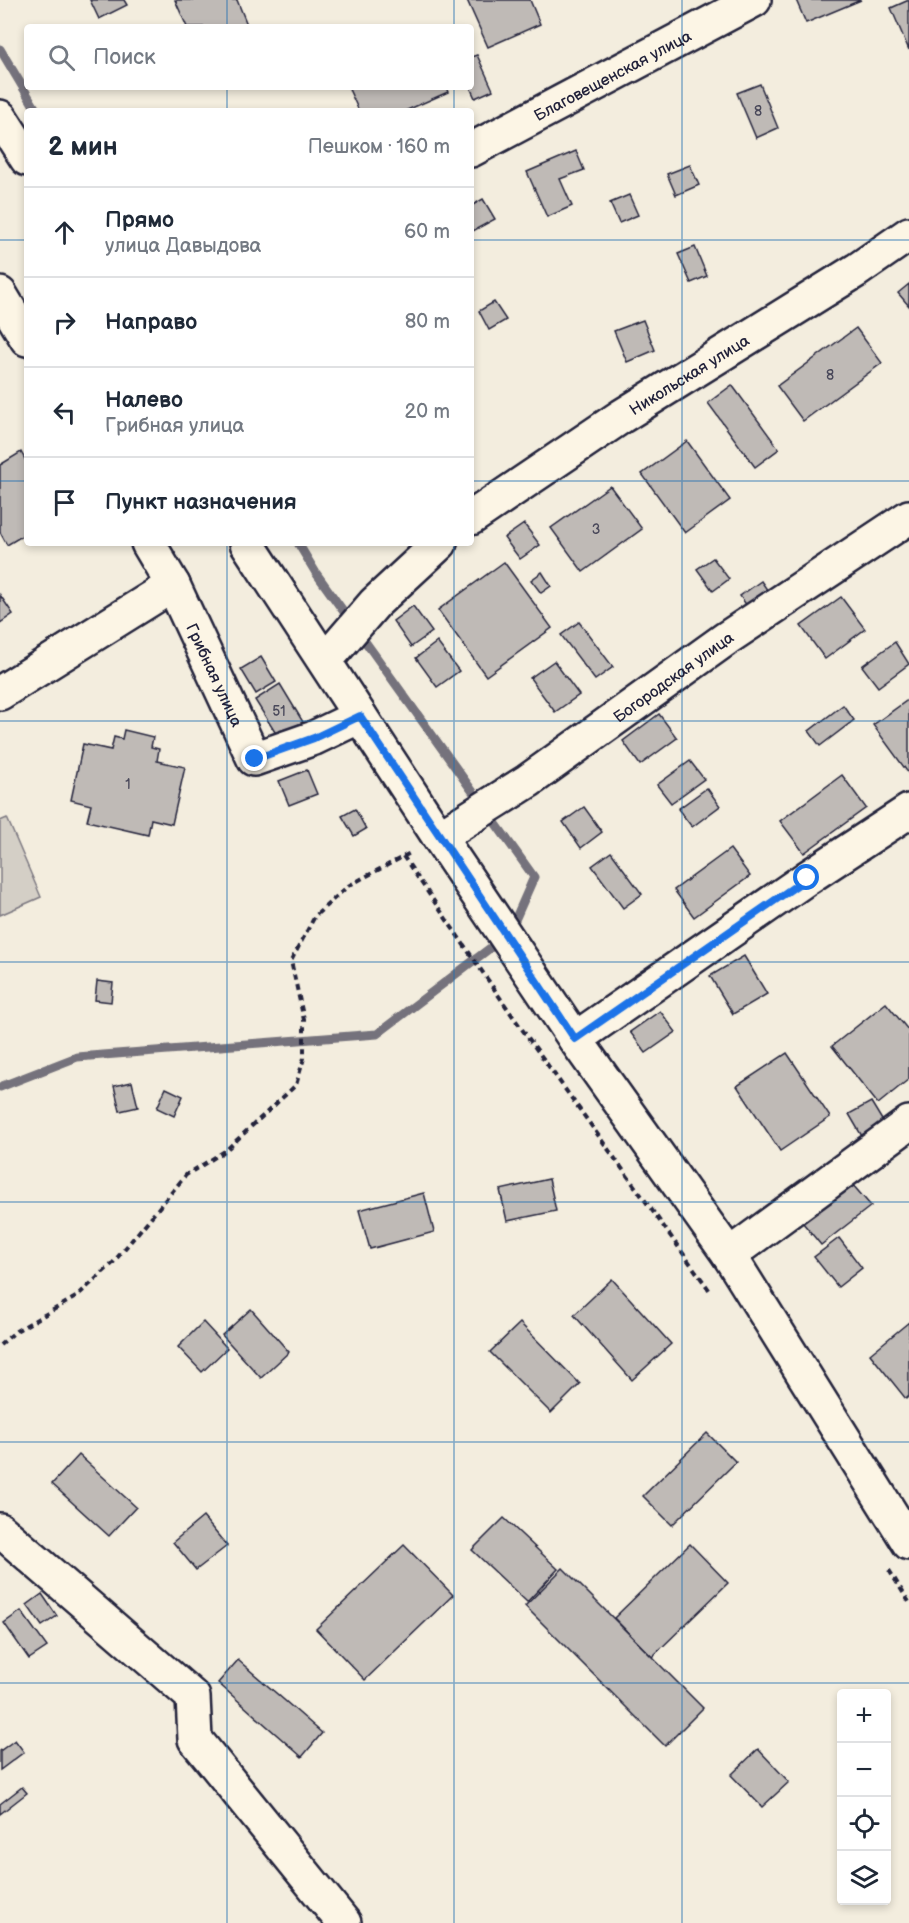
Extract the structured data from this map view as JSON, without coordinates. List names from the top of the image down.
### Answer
{
  "streets": {
    "street": [
      "Благовещенская улица",
      "Никольская улица",
      "Грибная улица",
      "Богородская улица"
    ]
  },
  "house_numbers": [
    "8",
    "8",
    "3",
    "51",
    "1"
  ],
  "page": {
    "search": "Поиск",
    "heading": ["2 мин", "Пешком · 160 m"],
    "list": [
      ["Прямо", "улица Давыдова", "60 m"],
      ["Направо", "80 m"],
      ["Налево", "Грибная улица", "20 m"],
      "Пункт назначения"
    ],
    "map_buttons": ["+", "−"]
  }
}
